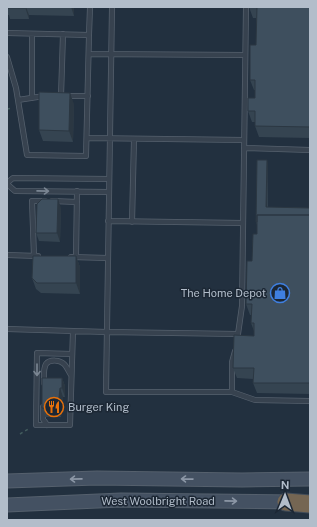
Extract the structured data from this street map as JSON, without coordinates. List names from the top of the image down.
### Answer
{
  "streets": {
    "main road": ["West Woolbright Road"]
  },
  "places": {
    "shop": ["The Home Depot"],
    "restaurant": ["Burger King"]
  },
  "north": "top"
}
